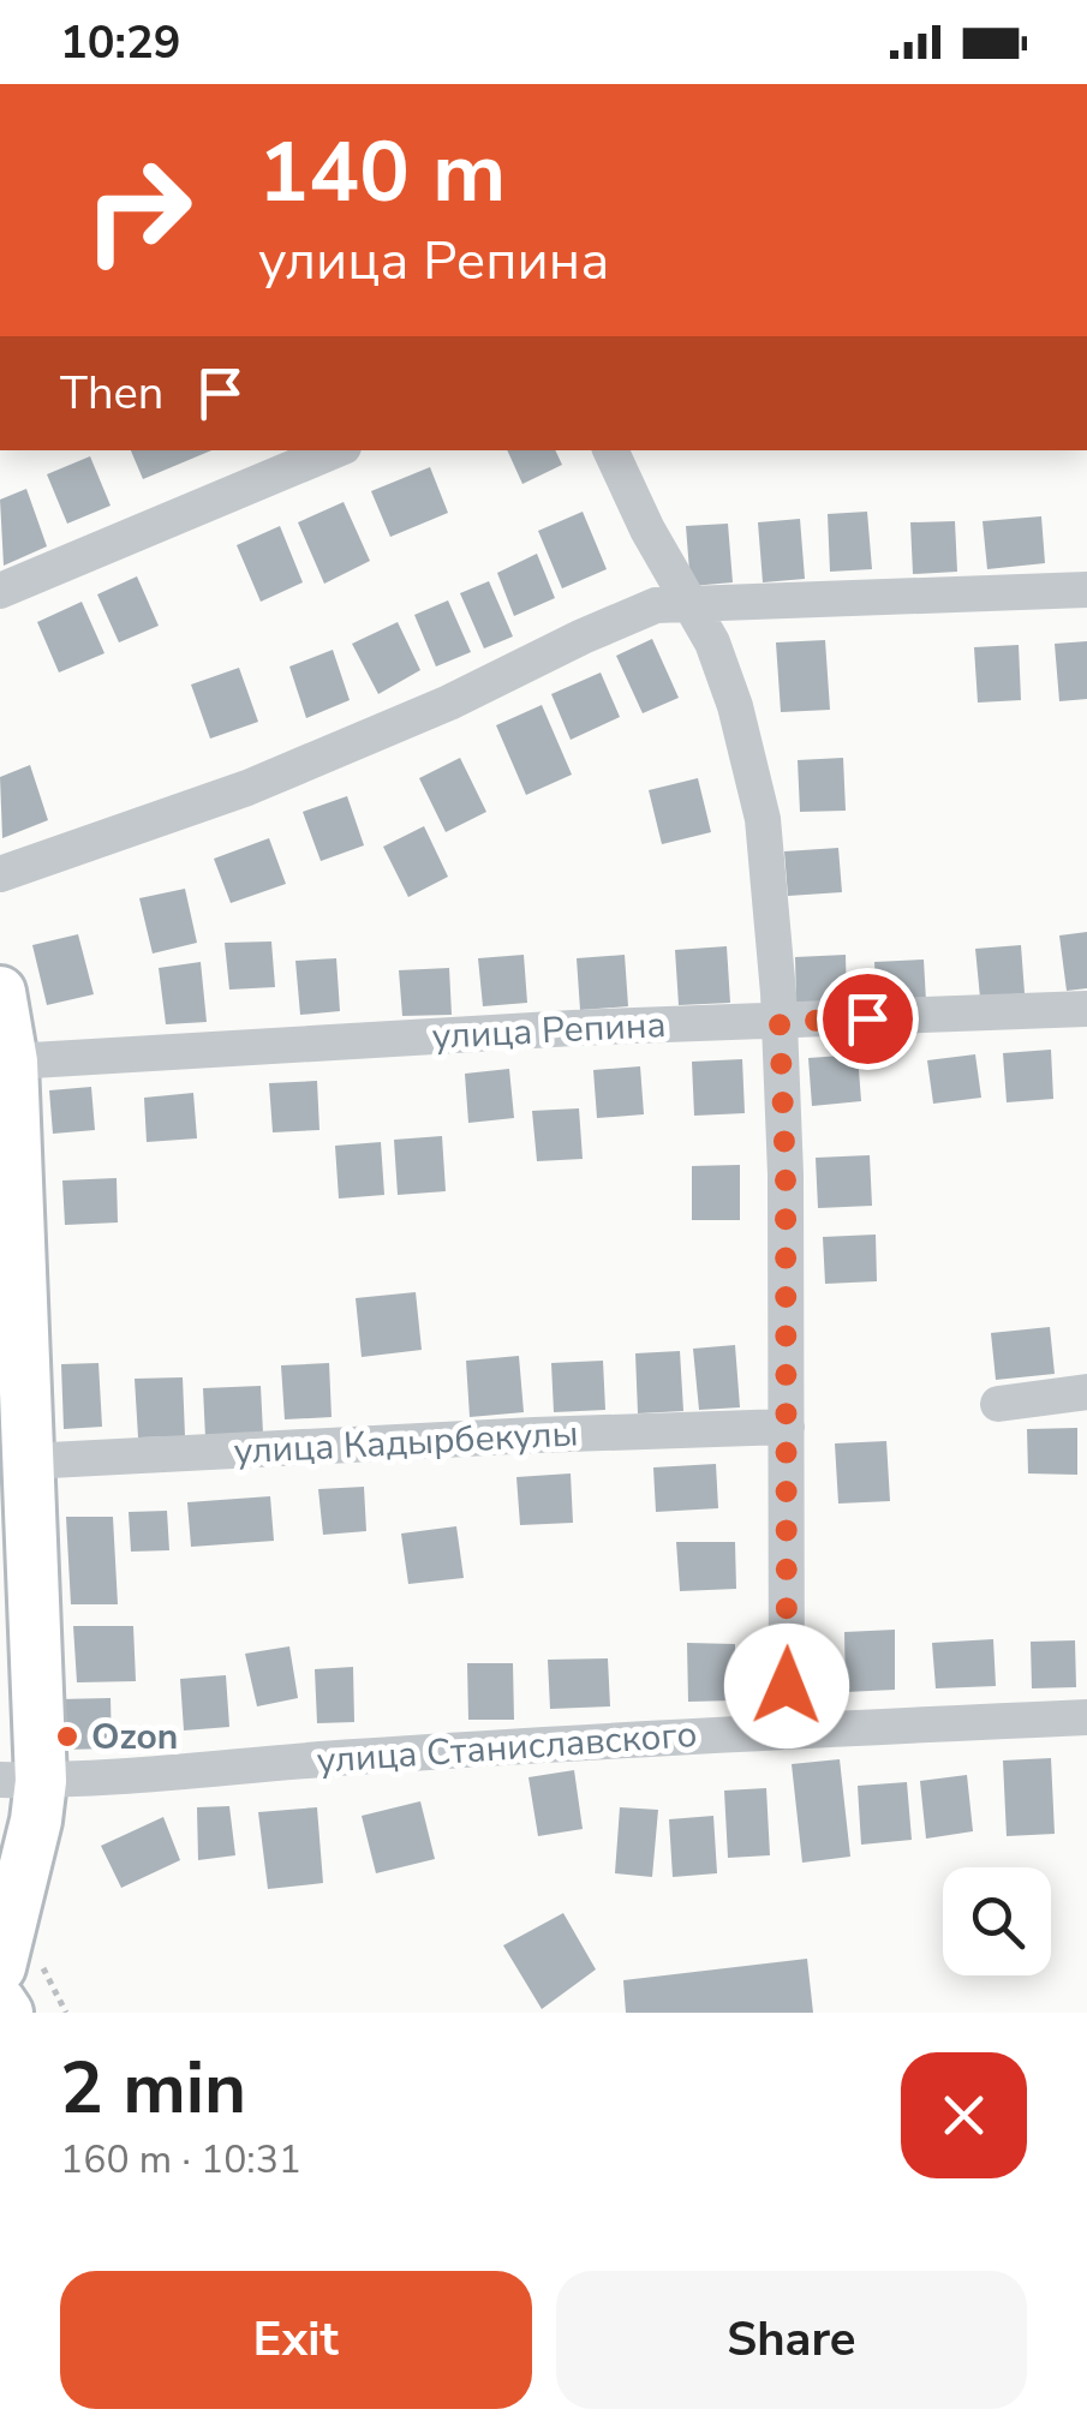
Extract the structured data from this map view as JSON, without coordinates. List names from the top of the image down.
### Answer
{
  "streets": {
    "street": ["улица Репина", "улица Кадырбекулы", "улица Станиславского"]
  },
  "places": ["Ozon"],
  "page": {
    "status": "10:29",
    "turn": ["140 m", "улица Репина"],
    "then": "Then",
    "heading": ["2 min", "160 m · 10:31"],
    "buttons": ["Exit", "Share"]
  }
}
